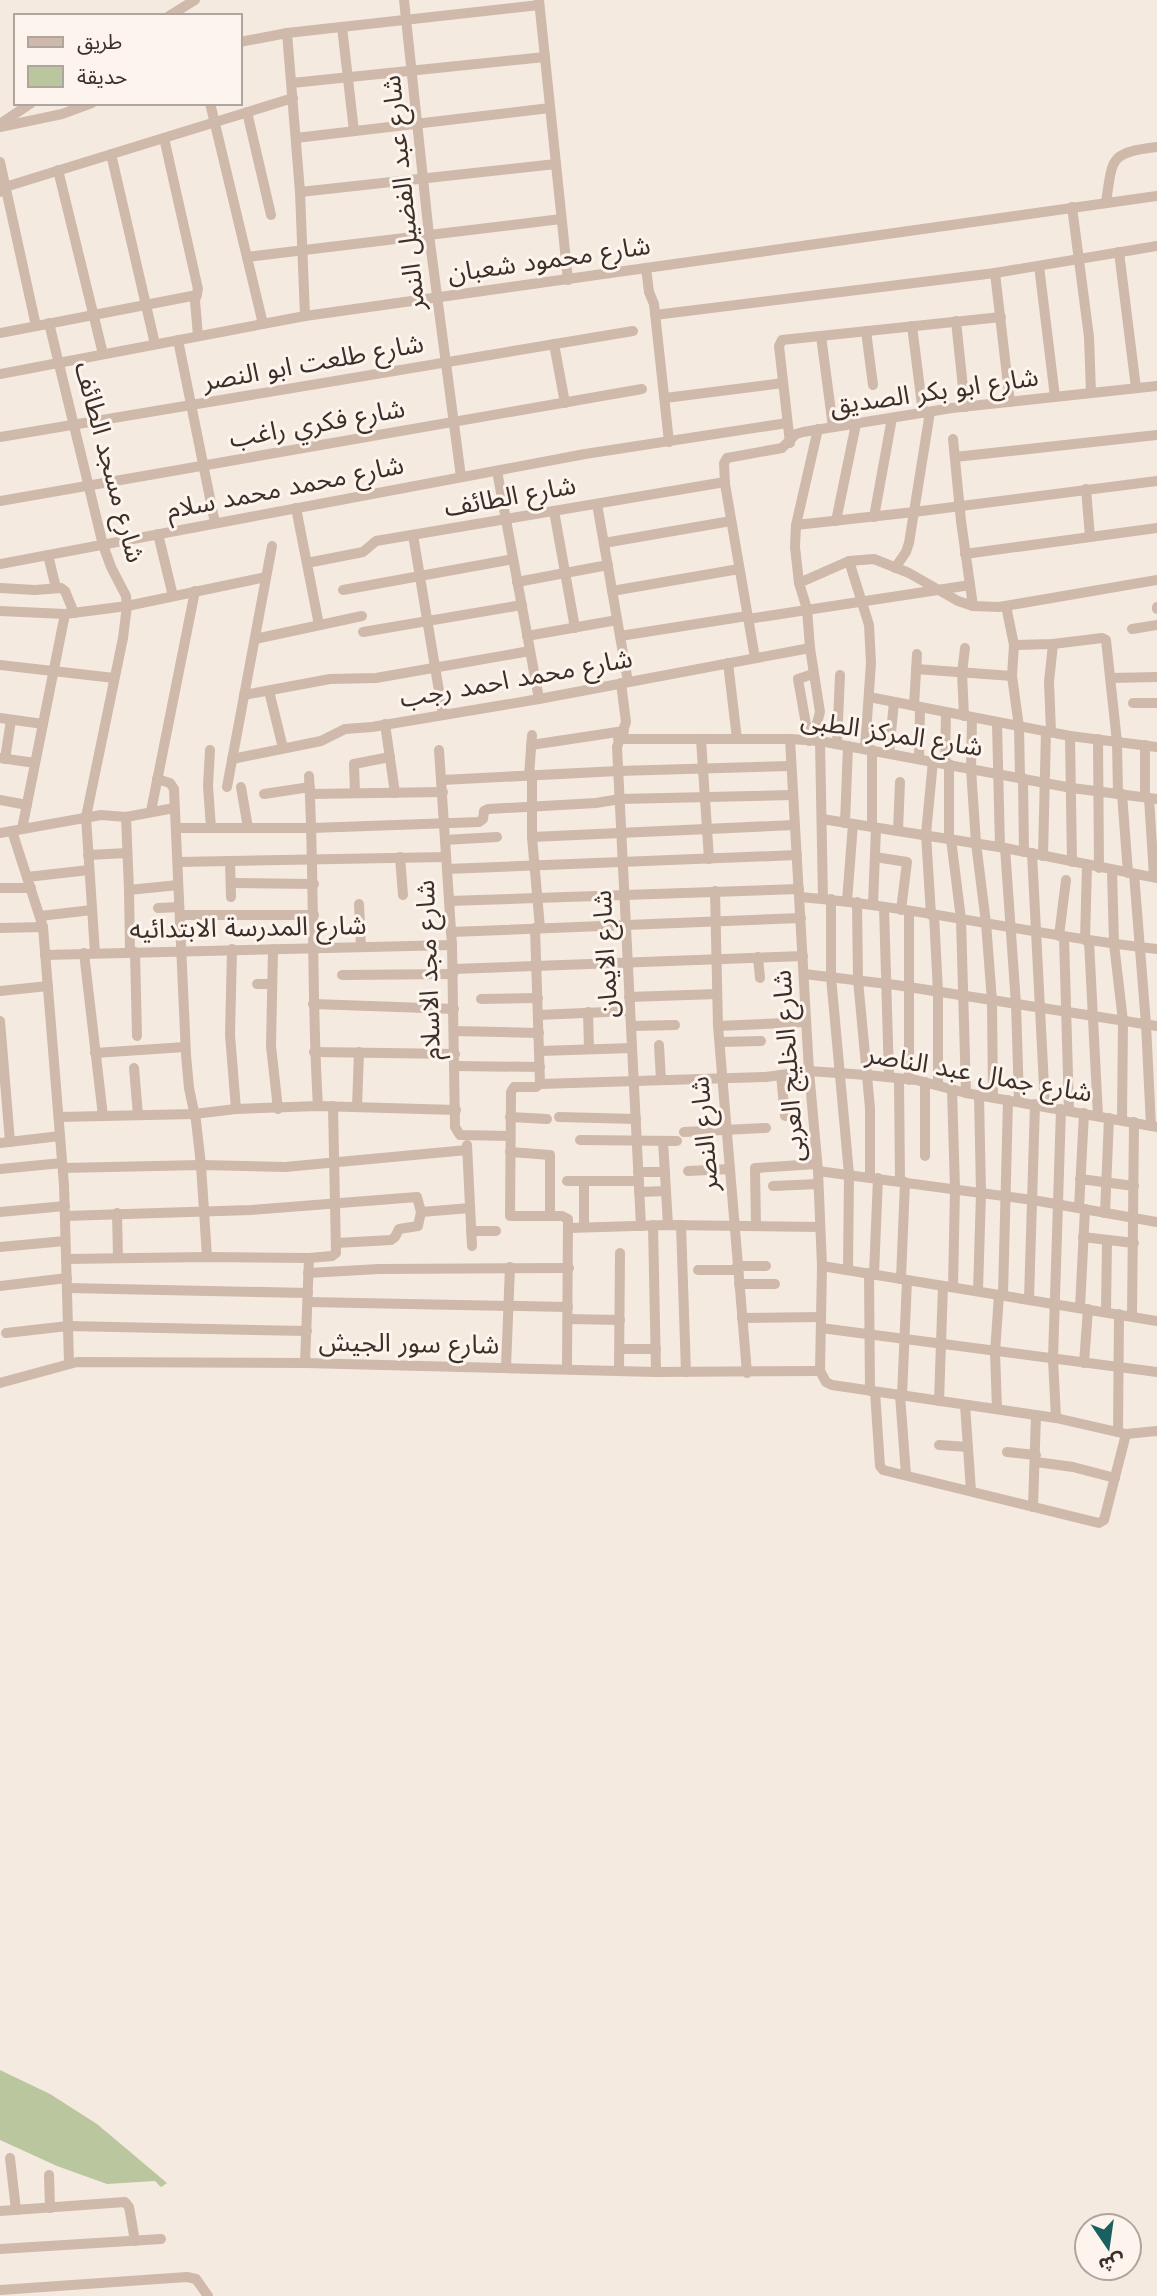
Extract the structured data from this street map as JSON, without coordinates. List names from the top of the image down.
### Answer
{
  "streets": {
    "street": [
      "شارع عبد الفضيل النمر",
      "شارع محمود شعبان",
      "شارع طلعت ابو النصر",
      "شارع ابو بكر الصديق",
      "شارع فكري راغب",
      "شارع مسجد الطائف",
      "شارع محمد محمد سلام",
      "شارع الطائف",
      "شارع محمد احمد رجب",
      "شارع المركز الطبى",
      "شارع المدرسة الابتدائيه",
      "شارع الايمان",
      "شارع مجد الاسلام",
      "شارع الخليج العربى",
      "شارع جمال عبد الناصر",
      "شارع النصر",
      "شارع سور الجيش"
    ]
  },
  "crossings": [
    ["شارع عبد الفضيل النمر", "شارع محمود شعبان"],
    ["شارع عبد الفضيل النمر", "شارع طلعت ابو النصر"],
    ["شارع عبد الفضيل النمر", "شارع فكري راغب"],
    ["شارع عبد الفضيل النمر", "شارع محمد محمد سلام"],
    ["شارع محمود شعبان", "شارع مسجد الطائف"],
    ["شارع طلعت ابو النصر", "شارع مسجد الطائف"],
    ["شارع ابو بكر الصديق", "شارع الطائف"],
    ["شارع فكري راغب", "شارع مسجد الطائف"],
    ["شارع مسجد الطائف", "شارع محمد محمد سلام"],
    ["شارع الطائف", "شارع الايمان"],
    ["شارع محمد احمد رجب", "شارع الايمان"],
    ["شارع المركز الطبى", "شارع الايمان"],
    ["شارع المركز الطبى", "شارع الخليج العربى"],
    ["شارع المدرسة الابتدائيه", "شارع مجد الاسلام"],
    ["شارع الايمان", "شارع جمال عبد الناصر"],
    ["شارع الخليج العربى", "شارع جمال عبد الناصر"],
    ["شارع الخليج العربى", "شارع سور الجيش"],
    ["شارع جمال عبد الناصر", "شارع النصر"],
    ["شارع النصر", "شارع سور الجيش"]
  ],
  "legend": ["طريق", "حديقة"],
  "north": "bottom"
}
